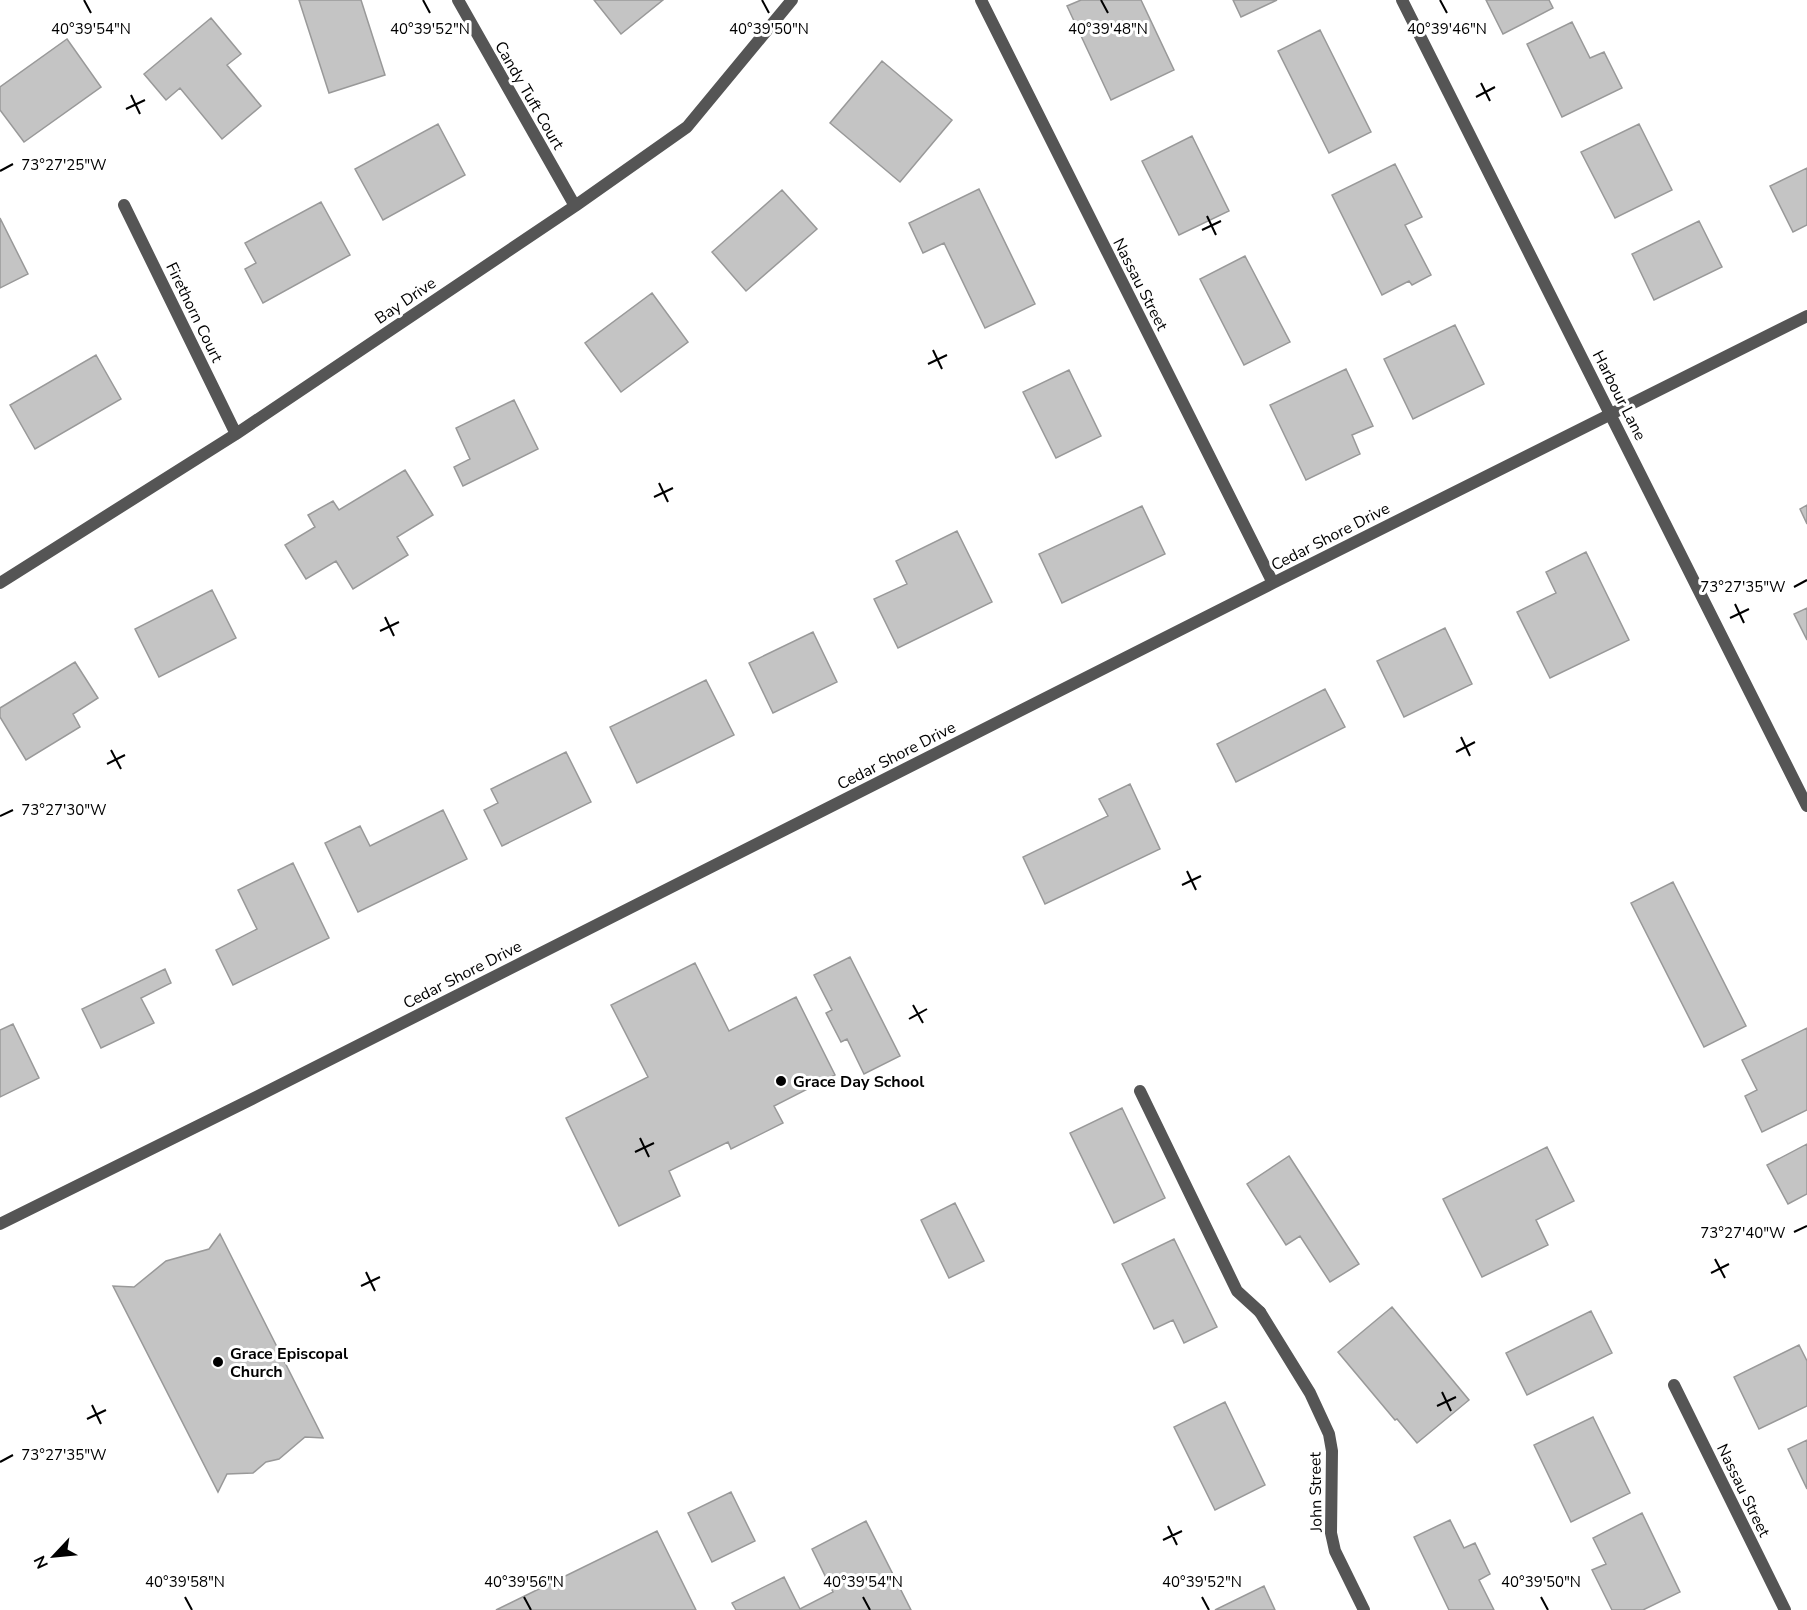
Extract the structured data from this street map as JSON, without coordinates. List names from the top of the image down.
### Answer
{
  "streets": {
    "street": [
      "Candy Tuft Court",
      "Nassau Street",
      "Bay Drive",
      "Firethorn Court",
      "Harbour Lane",
      "Cedar Shore Drive",
      "John Street"
    ]
  },
  "crossings": [
    ["Candy Tuft Court", "Bay Drive"],
    ["Nassau Street", "Cedar Shore Drive"],
    ["Bay Drive", "Firethorn Court"],
    ["Harbour Lane", "Cedar Shore Drive"]
  ],
  "places": ["Grace Day School", "Grace Episcopal Church"],
  "north": "bottom left",
  "coordinates": [
    "40°39'54\"N",
    "40°39'50\"N",
    "40°39'48\"N",
    "40°39'52\"N",
    "40°39'46\"N",
    "73°27'25\"W",
    "73°27'35\"W",
    "73°27'30\"W",
    "73°27'40\"W",
    "40°39'58\"N",
    "40°39'56\"N"
  ]
}
